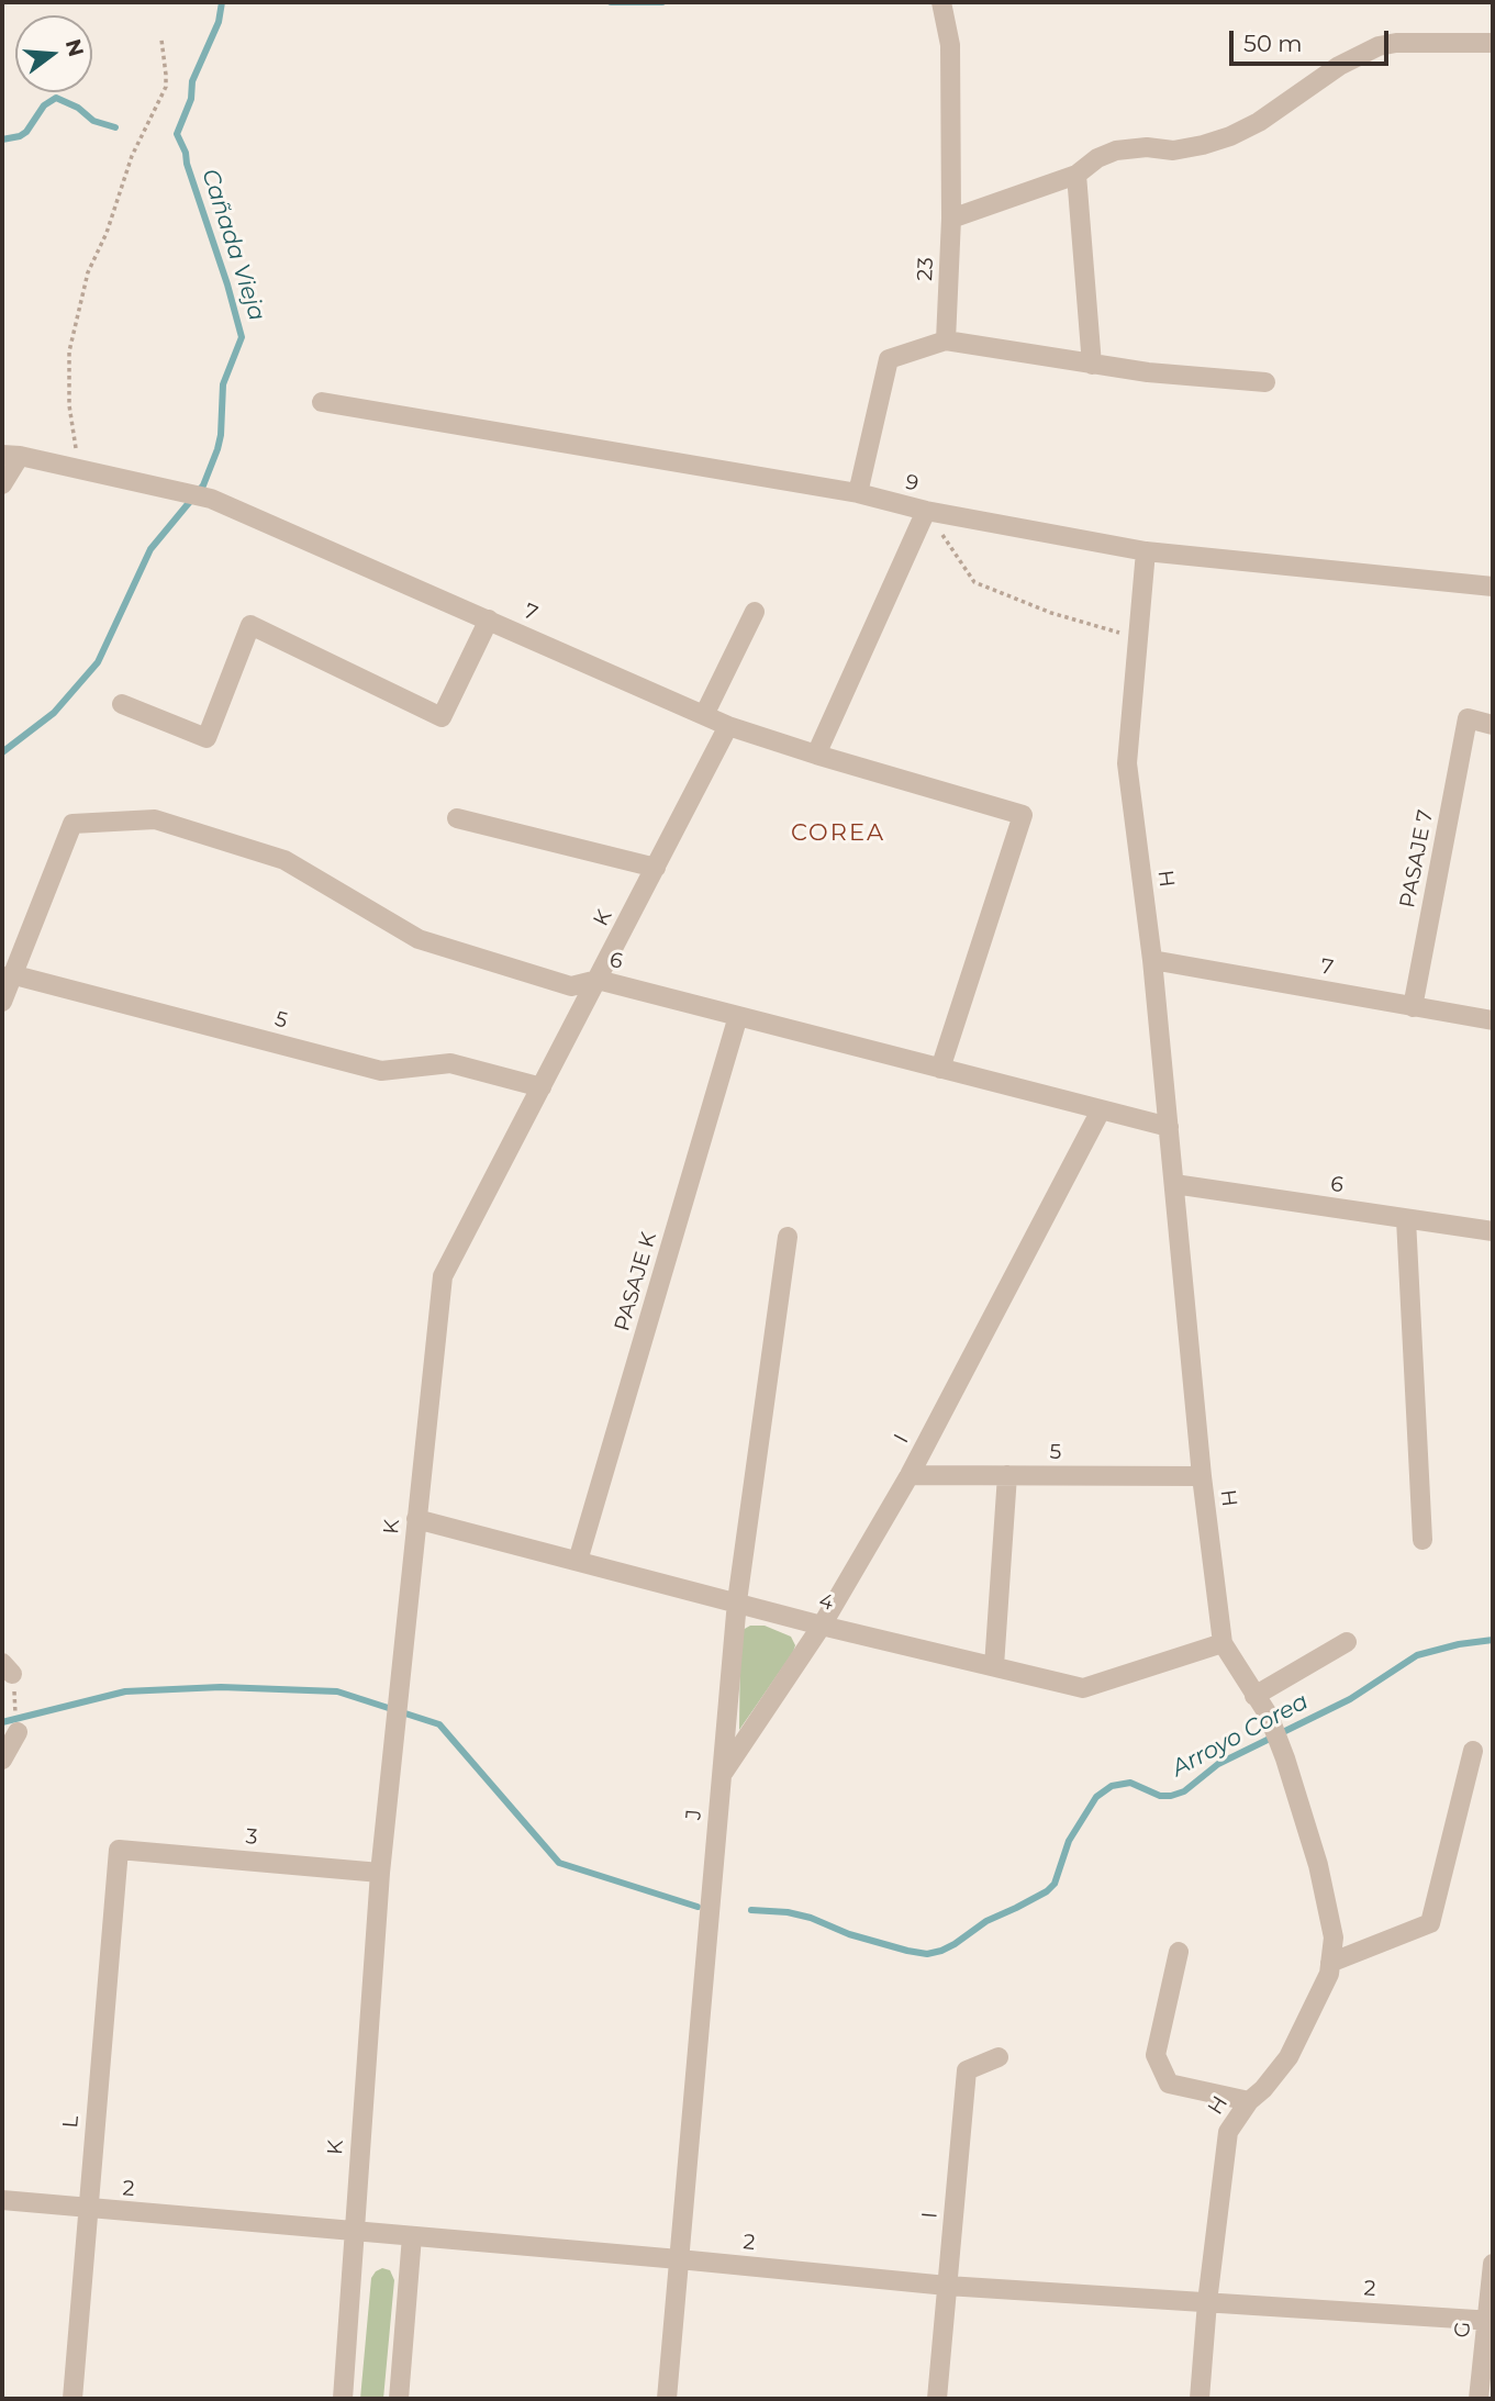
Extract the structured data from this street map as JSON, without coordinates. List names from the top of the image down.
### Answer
{
  "streets": {
    "street": [
      "23",
      "9",
      "7",
      "PASAJE 7",
      "H",
      "K",
      "6",
      "5",
      "PASAJE K",
      "I",
      "4",
      "J",
      "3",
      "L",
      "2",
      "G"
    ]
  },
  "crossings": [
    ["9", "H"],
    ["7", "PASAJE 7"],
    ["7", "H"],
    ["7", "K"],
    ["7", "6"],
    ["H", "6"],
    ["H", "5"],
    ["H", "4"],
    ["H", "2"],
    ["K", "6"],
    ["K", "5"],
    ["K", "4"],
    ["K", "3"],
    ["K", "2"],
    ["6", "5"],
    ["6", "PASAJE K"],
    ["6", "I"],
    ["5", "I"],
    ["PASAJE K", "4"],
    ["I", "4"],
    ["I", "J"],
    ["I", "2"],
    ["4", "J"],
    ["J", "2"],
    ["3", "L"],
    ["L", "2"],
    ["2", "G"]
  ],
  "districts": ["COREA"],
  "water": ["Cañada Vieja", "Arroyo Corea"],
  "scale_bar": "50 m",
  "north": "right"
}
